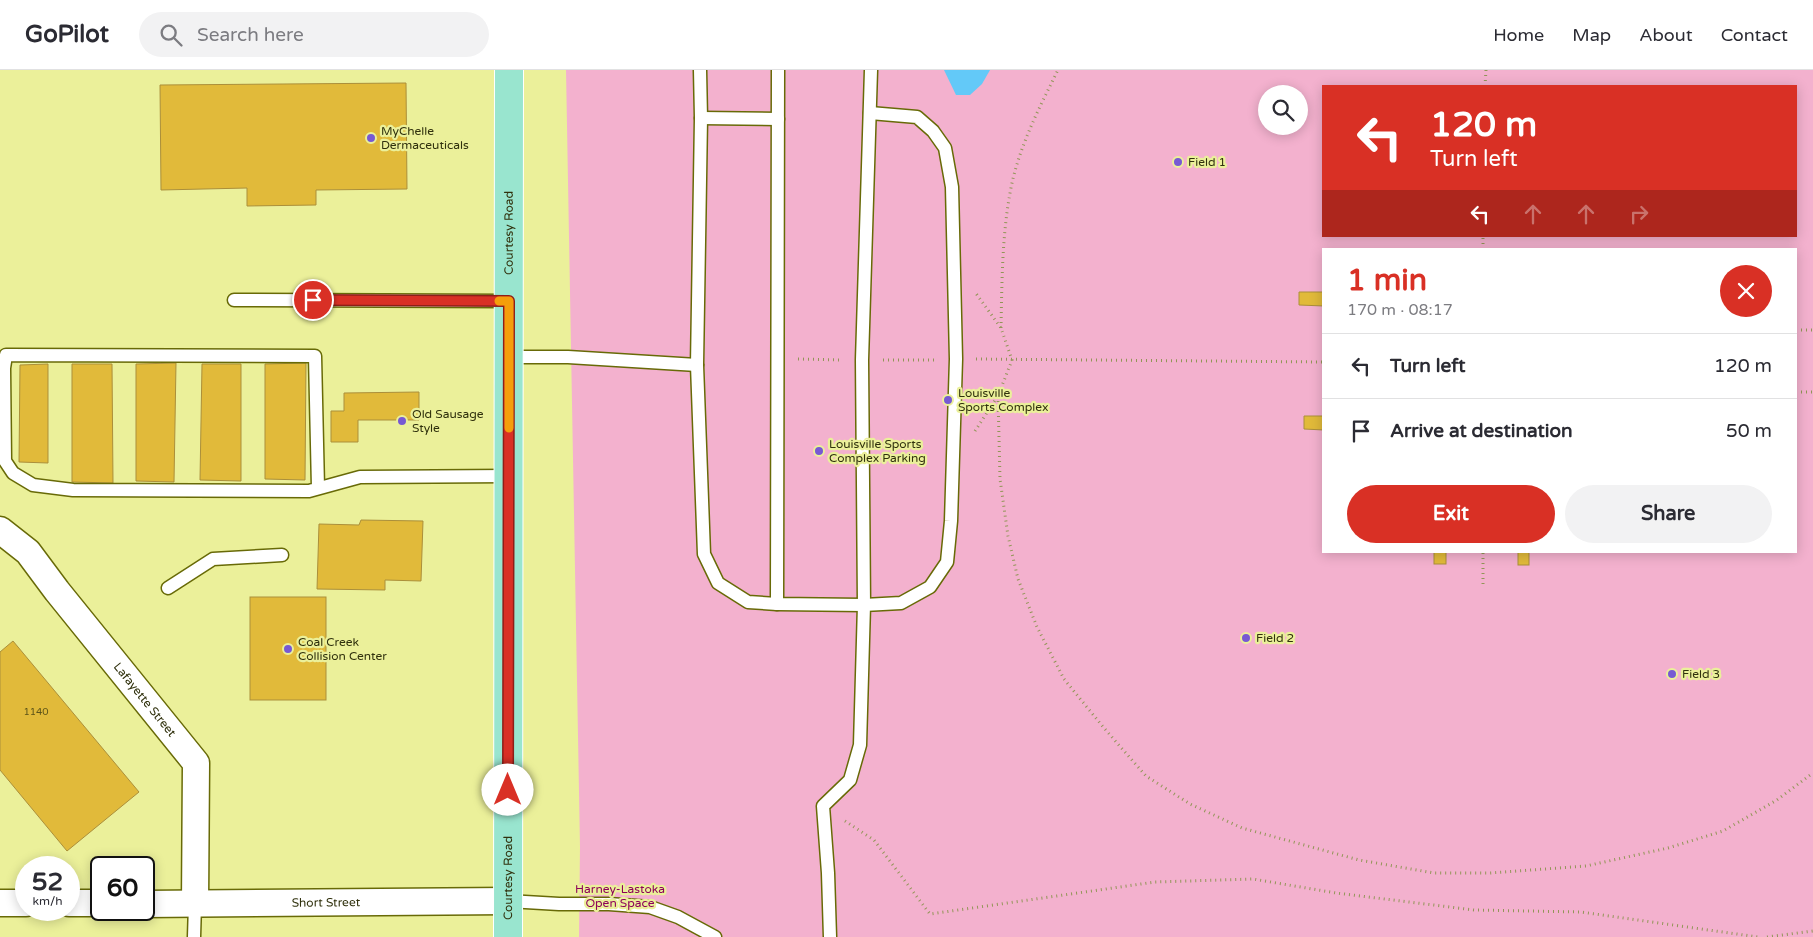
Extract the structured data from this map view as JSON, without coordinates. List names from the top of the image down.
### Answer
{
  "streets": {
    "main road": ["Courtesy Road"],
    "street": ["Lafayette Street", "Short Street"]
  },
  "crossings": [
    ["Courtesy Road", "Short Street"],
    ["Lafayette Street", "Short Street"]
  ],
  "parks": ["Harney-Lastoka Open Space"],
  "places": [
    "MyChelle Dermaceuticals",
    "Field 1",
    "Louisville Sports Complex",
    "Old Sausage Style",
    "Louisville Sports Complex Parking",
    "Field 2",
    "Coal Creek Collision Center",
    "Field 3"
  ],
  "house_numbers": ["1140"],
  "page": {
    "header": "GoPilot",
    "search": "Search here",
    "nav": [
      "Home",
      "Map",
      "About",
      "Contact"
    ],
    "turn": ["120 m", "Turn left"],
    "heading": ["1 min", "170 m · 08:17"],
    "list": [
      {
        "name": "Turn left",
        "value": "120 m"
      },
      {
        "name": "Arrive at destination",
        "value": "50 m"
      }
    ],
    "buttons": ["Exit", "Share"],
    "speed": "52 km/h",
    "limit": "60"
  }
}
